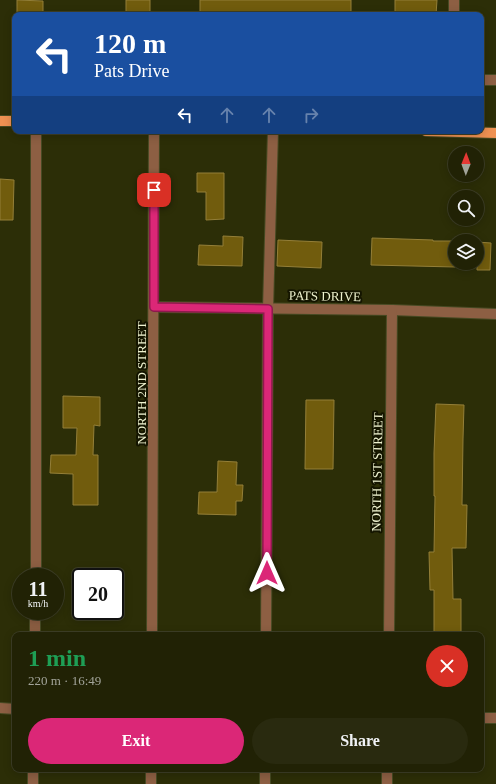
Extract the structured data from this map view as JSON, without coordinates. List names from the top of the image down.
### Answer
{
  "streets": {
    "street": ["PATS DRIVE", "NORTH 2ND STREET", "NORTH 1ST STREET"]
  },
  "crossings": [
    ["PATS DRIVE", "NORTH 2ND STREET"],
    ["PATS DRIVE", "NORTH 1ST STREET"]
  ],
  "north": "top",
  "page": {
    "turn": ["120 m", "Pats Drive"],
    "speed": "11 km/h",
    "limit": "20",
    "heading": ["1 min", "220 m · 16:49"],
    "buttons": ["Exit", "Share"]
  }
}
